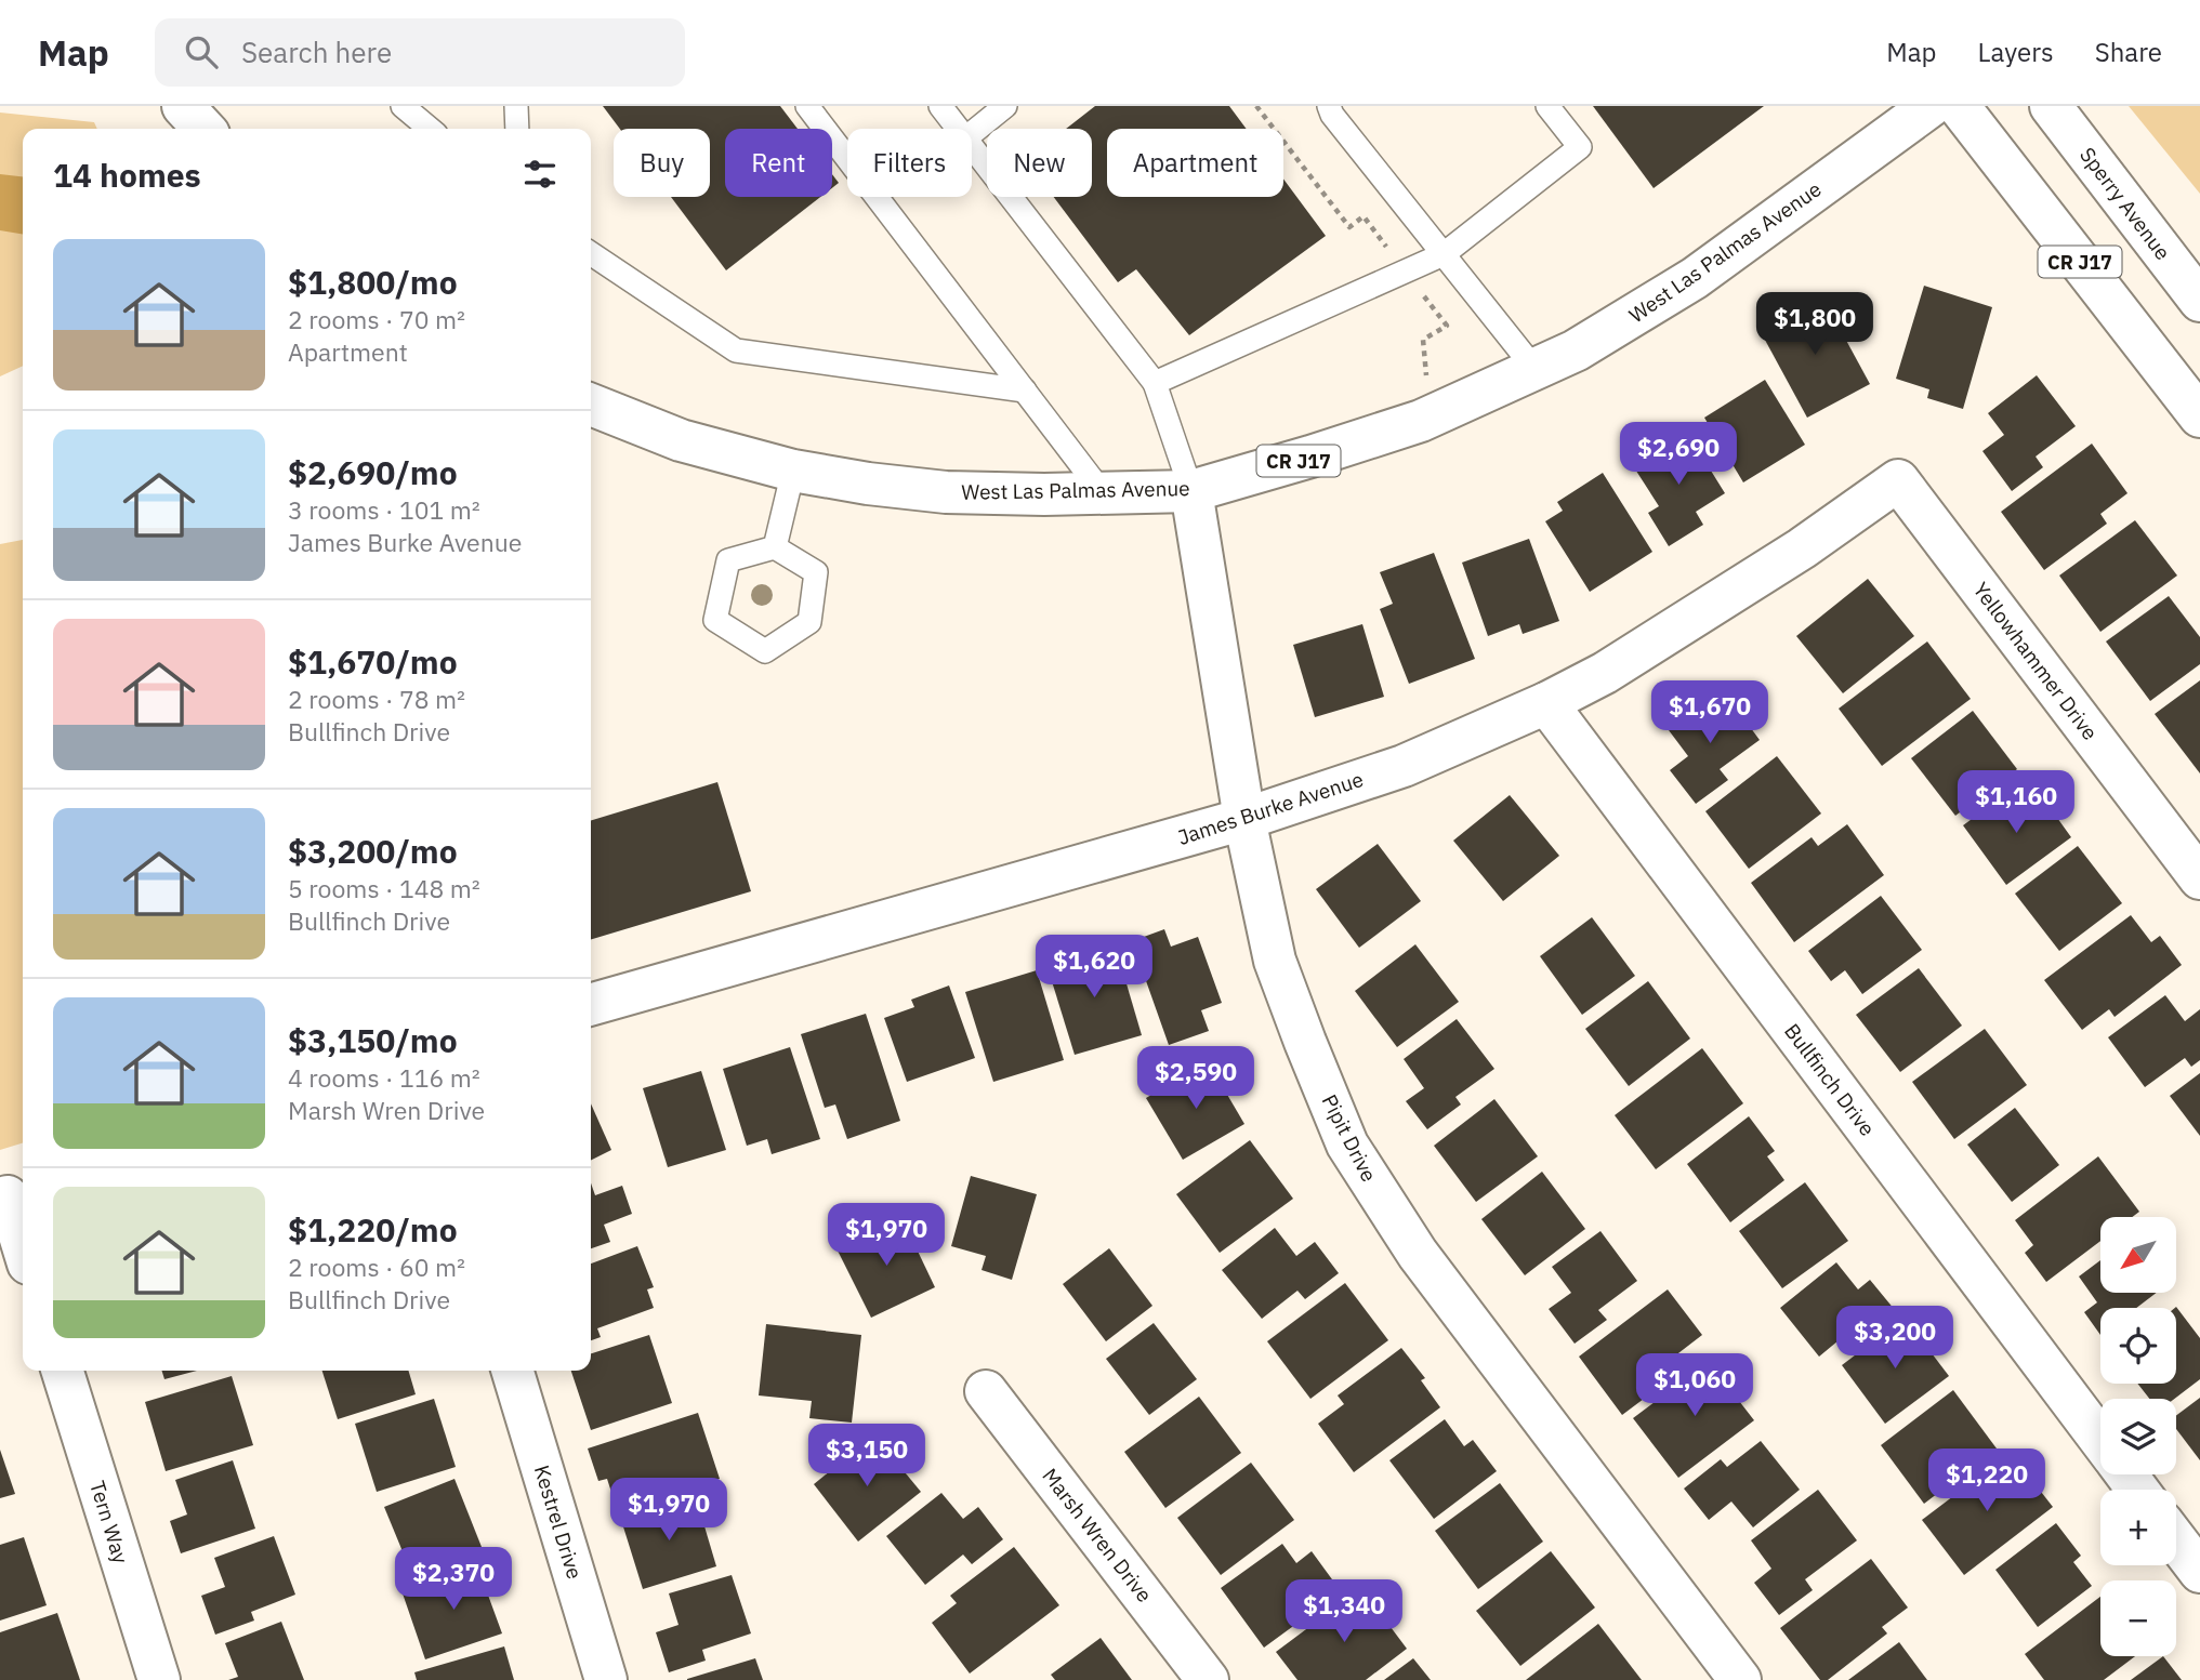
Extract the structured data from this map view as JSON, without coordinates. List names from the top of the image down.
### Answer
{
  "streets": {
    "street": [
      "Sperry Avenue",
      "West Las Palmas Avenue",
      "CR J17",
      "Yellowhammer Drive",
      "James Burke Avenue",
      "Bullfinch Drive",
      "Pipit Drive",
      "Tern Way",
      "Kestrel Drive",
      "Marsh Wren Drive"
    ]
  },
  "crossings": [
    ["West Las Palmas Avenue", "Pipit Drive"],
    ["Yellowhammer Drive", "James Burke Avenue"],
    ["James Burke Avenue", "Bullfinch Drive"],
    ["James Burke Avenue", "Pipit Drive"]
  ],
  "north": "bottom left",
  "page": {
    "header": "Map",
    "search": "Search here",
    "nav": ["Map", "Layers", "Share"],
    "chip": [
      "Buy",
      "Rent",
      "Filters",
      "New",
      "Apartment"
    ],
    "heading": "14 homes",
    "list": [
      {
        "name": "$1,800/mo",
        "note": "2 rooms · 70 m² · Apartment"
      },
      {
        "name": "$2,690/mo",
        "note": "3 rooms · 101 m² · James Burke Avenue"
      },
      {
        "name": "$1,670/mo",
        "note": "2 rooms · 78 m² · Bullfinch Drive"
      },
      {
        "name": "$3,200/mo",
        "note": "5 rooms · 148 m² · Bullfinch Drive"
      },
      {
        "name": "$3,150/mo",
        "note": "4 rooms · 116 m² · Marsh Wren Drive"
      },
      {
        "name": "$1,220/mo",
        "note": "2 rooms · 60 m² · Bullfinch Drive"
      }
    ],
    "price": [
      "$1,800",
      "$2,690",
      "$1,670",
      "$1,160",
      "$1,620",
      "$2,590",
      "$1,970",
      "$3,200",
      "$1,060",
      "$3,150",
      "$1,220",
      "$1,970",
      "$2,370",
      "$1,340"
    ],
    "map_buttons": ["+", "−"]
  }
}
